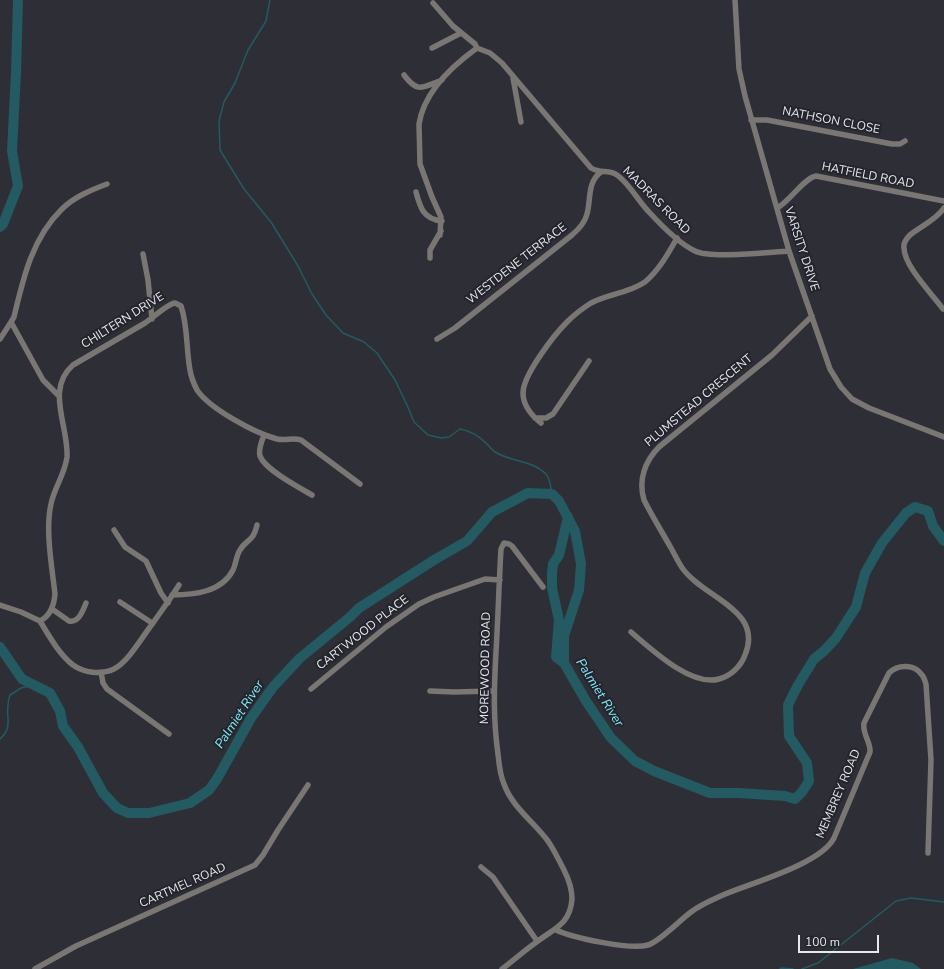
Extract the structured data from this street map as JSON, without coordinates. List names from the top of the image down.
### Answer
{
  "streets": {
    "street": [
      "NATHSON CLOSE",
      "HATFIELD ROAD",
      "MADRAS ROAD",
      "VARSITY DRIVE",
      "WESTDENE TERRACE",
      "CHILTERN DRIVE",
      "PLUMSTEAD CRESCENT",
      "CARTWOOD PLACE",
      "MOREWOOD ROAD",
      "MEMBREY ROAD",
      "CARTMEL ROAD"
    ]
  },
  "crossings": [
    ["NATHSON CLOSE", "VARSITY DRIVE"],
    ["HATFIELD ROAD", "VARSITY DRIVE"],
    ["MADRAS ROAD", "VARSITY DRIVE"],
    ["MADRAS ROAD", "WESTDENE TERRACE"],
    ["VARSITY DRIVE", "PLUMSTEAD CRESCENT"],
    ["CARTWOOD PLACE", "MOREWOOD ROAD"],
    ["MOREWOOD ROAD", "MEMBREY ROAD"]
  ],
  "water": ["Palmiet River"],
  "scale_bar": "100 m"
}
